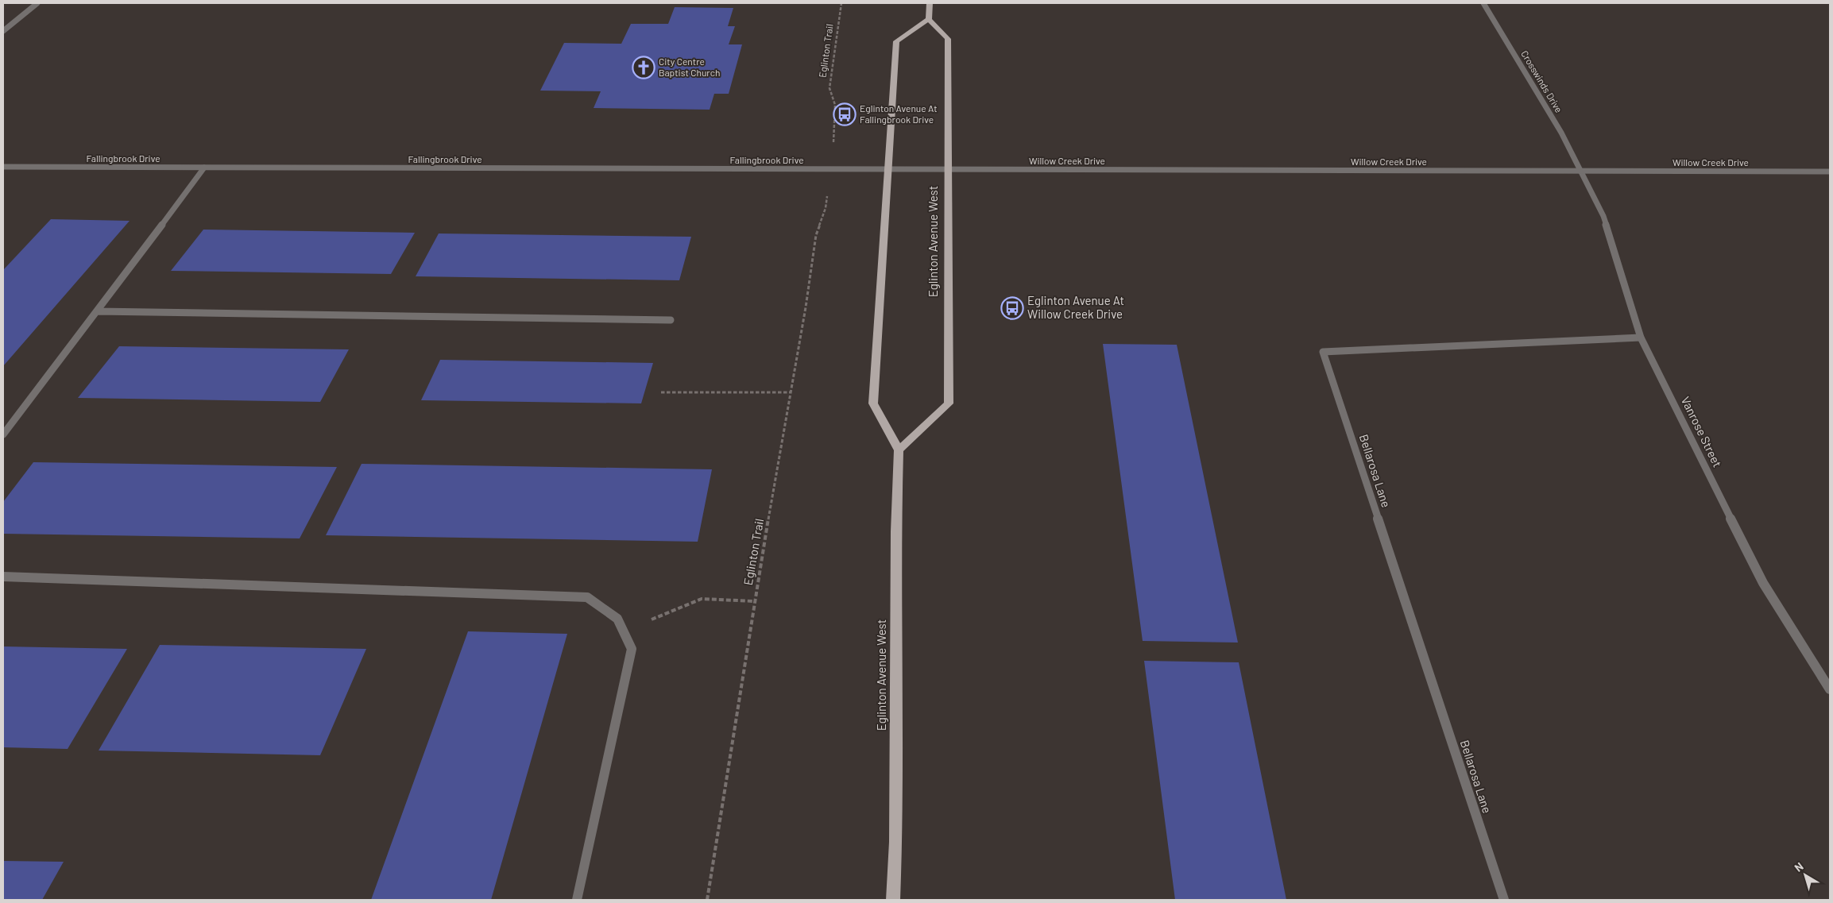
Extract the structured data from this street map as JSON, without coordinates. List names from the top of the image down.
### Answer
{
  "streets": {
    "main road": ["Eglinton Avenue West"],
    "street": [
      "Crosswinds Drive",
      "Fallingbrook Drive",
      "Willow Creek Drive",
      "Vanrose Street",
      "Bellarosa Lane"
    ],
    "path": ["Eglinton Trail"]
  },
  "crossings": [
    ["Crosswinds Drive", "Willow Creek Drive"],
    ["Crosswinds Drive", "Vanrose Street"],
    ["Fallingbrook Drive", "Willow Creek Drive"],
    ["Fallingbrook Drive", "Eglinton Avenue West"],
    ["Willow Creek Drive", "Eglinton Avenue West"],
    ["Willow Creek Drive", "Vanrose Street"],
    ["Vanrose Street", "Bellarosa Lane"]
  ],
  "places": {
    "church": ["City Centre Baptist Church"],
    "bus stop": ["Eglinton Avenue At Fallingbrook Drive", "Eglinton Avenue At Willow Creek Drive"]
  },
  "north": "top left"
}
